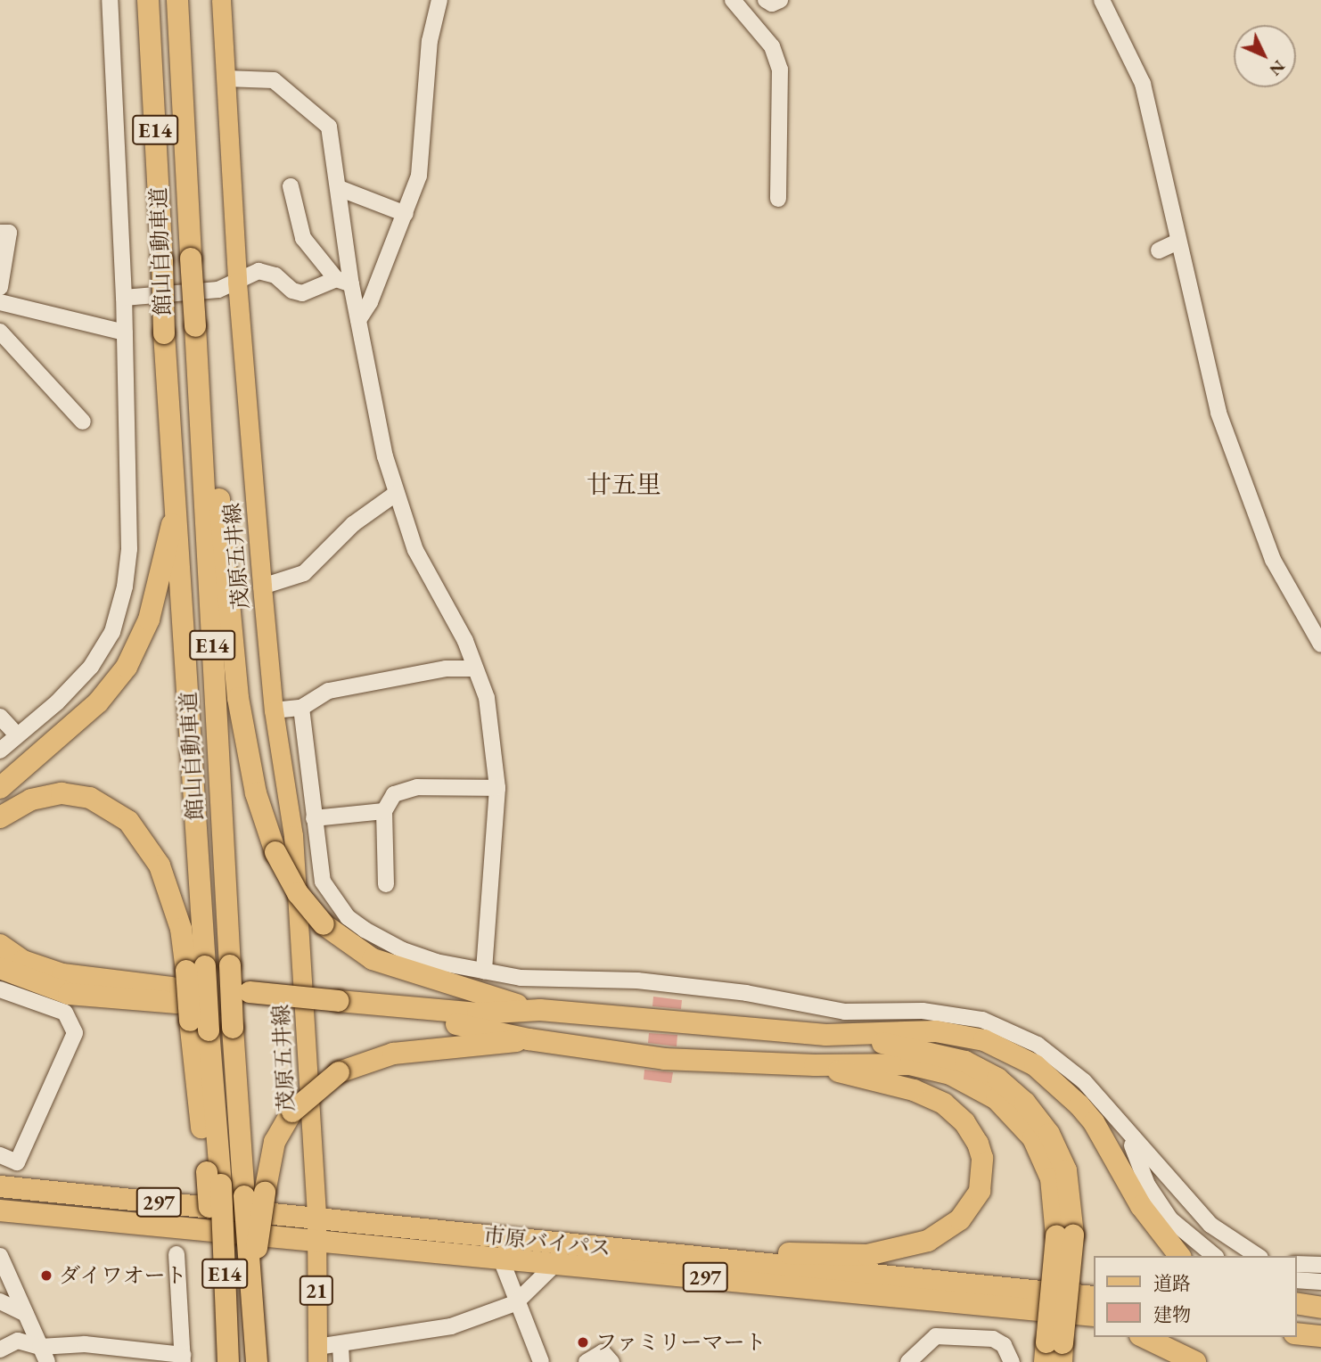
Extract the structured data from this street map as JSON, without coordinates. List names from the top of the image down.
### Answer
{
  "streets": {
    "highway": [
      "E14",
      "館山自動車道",
      "297",
      "市原バイパス"
    ],
    "main road": ["茂原五井線", "21"]
  },
  "crossings": [
    ["茂原五井線", "市原バイパス"],
    ["茂原五井線", "21"],
    ["市原バイパス", "21"]
  ],
  "districts": ["廿五里"],
  "places": ["ダイワオート", "ファミリーマート"],
  "legend": ["道路", "建物"],
  "north": "bottom right"
}
